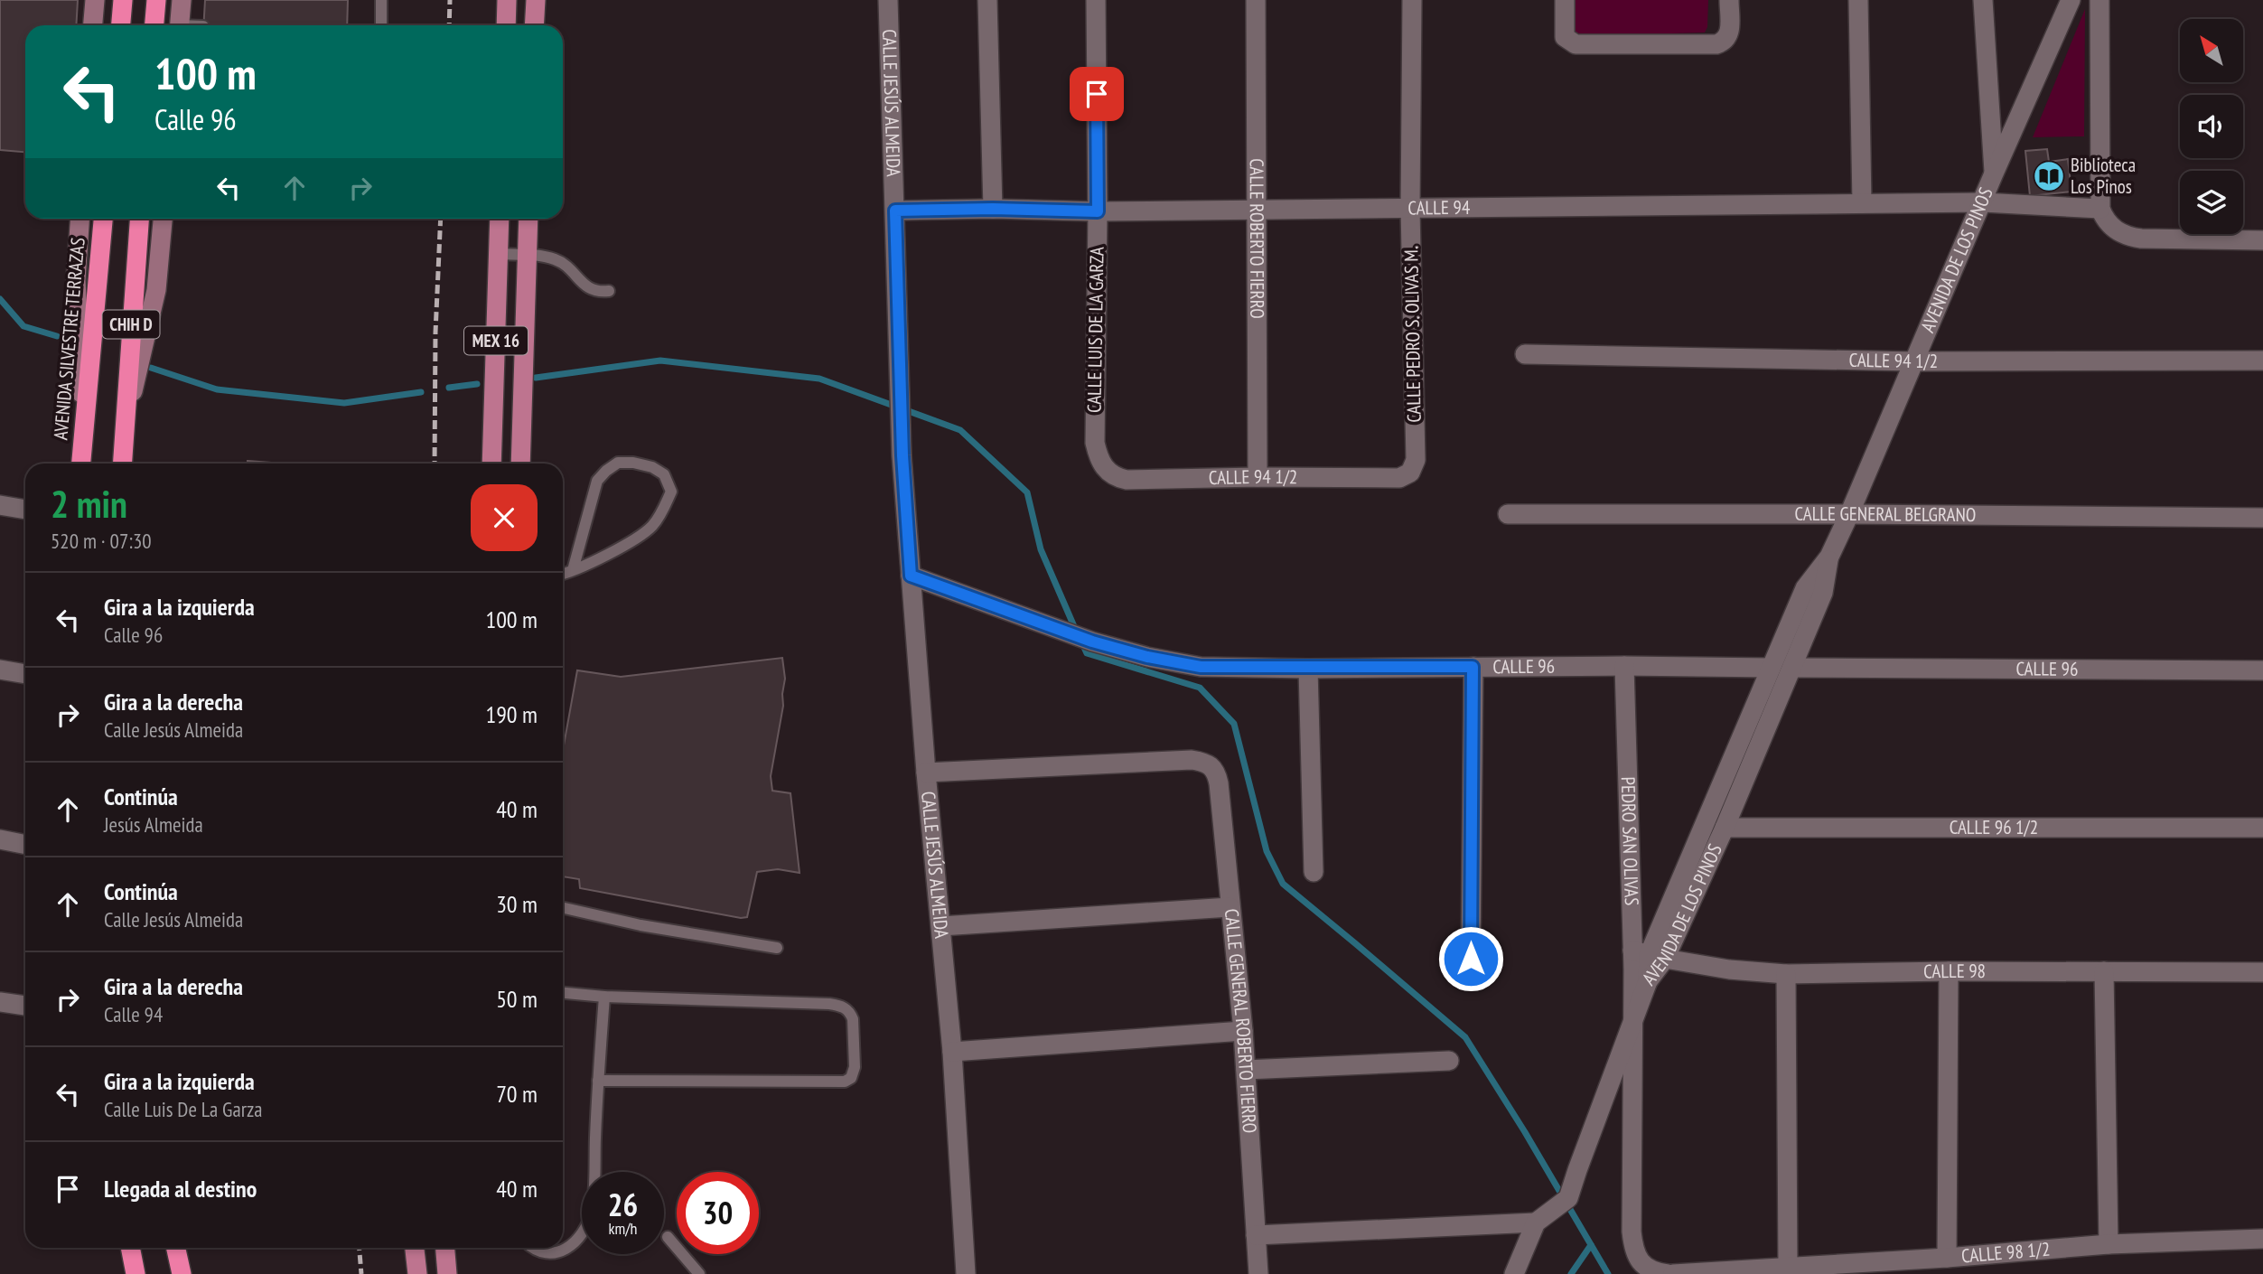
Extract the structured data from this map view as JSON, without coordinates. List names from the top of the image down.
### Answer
{
  "streets": {
    "highway": ["CHIH D", "AVENIDA SILVESTRE TERRAZAS"],
    "main road": ["MEX 16"],
    "street": [
      "CALLE JESÚS ALMEIDA",
      "CALLE 94",
      "CALLE ROBERTO FIERRO",
      "AVENIDA DE LOS PINOS",
      "CALLE LUIS DE LA GARZA",
      "CALLE PEDRO S. OLIVAS M.",
      "CALLE 94 1/2",
      "CALLE GENERAL BELGRANO",
      "CALLE 96",
      "CALLE 96 1/2",
      "PEDRO SAN OLIVAS",
      "CALLE 98",
      "CALLE GENERAL ROBERTO FIERRO",
      "CALLE 98 1/2"
    ]
  },
  "crossings": [
    ["CALLE JESÚS ALMEIDA", "CALLE 94"],
    ["CALLE JESÚS ALMEIDA", "CALLE 96"],
    ["CALLE JESÚS ALMEIDA", "CALLE GENERAL ROBERTO FIERRO"],
    ["CALLE 94", "CALLE ROBERTO FIERRO"],
    ["CALLE 94", "AVENIDA DE LOS PINOS"],
    ["CALLE 94", "CALLE LUIS DE LA GARZA"],
    ["CALLE 94", "CALLE PEDRO S. OLIVAS M."],
    ["CALLE ROBERTO FIERRO", "CALLE 94 1/2"],
    ["AVENIDA DE LOS PINOS", "CALLE 94 1/2"],
    ["AVENIDA DE LOS PINOS", "CALLE GENERAL BELGRANO"],
    ["AVENIDA DE LOS PINOS", "CALLE 96"],
    ["AVENIDA DE LOS PINOS", "CALLE 96 1/2"],
    ["AVENIDA DE LOS PINOS", "PEDRO SAN OLIVAS"],
    ["AVENIDA DE LOS PINOS", "CALLE 98"],
    ["CHIH D", "AVENIDA SILVESTRE TERRAZAS"],
    ["CALLE LUIS DE LA GARZA", "CALLE 94 1/2"],
    ["CALLE PEDRO S. OLIVAS M.", "CALLE 94 1/2"],
    ["CALLE 96", "PEDRO SAN OLIVAS"],
    ["PEDRO SAN OLIVAS", "CALLE 98"]
  ],
  "places": {
    "library": ["Biblioteca Los Pinos"]
  },
  "north": "top left",
  "page": {
    "turn": ["100 m", "Calle 96"],
    "heading": ["2 min", "520 m · 07:30"],
    "list": [
      {
        "name": "Gira a la izquierda",
        "note": "Calle 96",
        "value": "100 m"
      },
      {
        "name": "Gira a la derecha",
        "note": "Calle Jesús Almeida",
        "value": "190 m"
      },
      {
        "name": "Continúa",
        "note": "Jesús Almeida",
        "value": "40 m"
      },
      {
        "name": "Continúa",
        "note": "Calle Jesús Almeida",
        "value": "30 m"
      },
      {
        "name": "Gira a la derecha",
        "note": "Calle 94",
        "value": "50 m"
      },
      {
        "name": "Gira a la izquierda",
        "note": "Calle Luis De La Garza",
        "value": "70 m"
      },
      {
        "name": "Llegada al destino",
        "value": "40 m"
      }
    ],
    "speed": "26 km/h",
    "limit": "30"
  }
}
